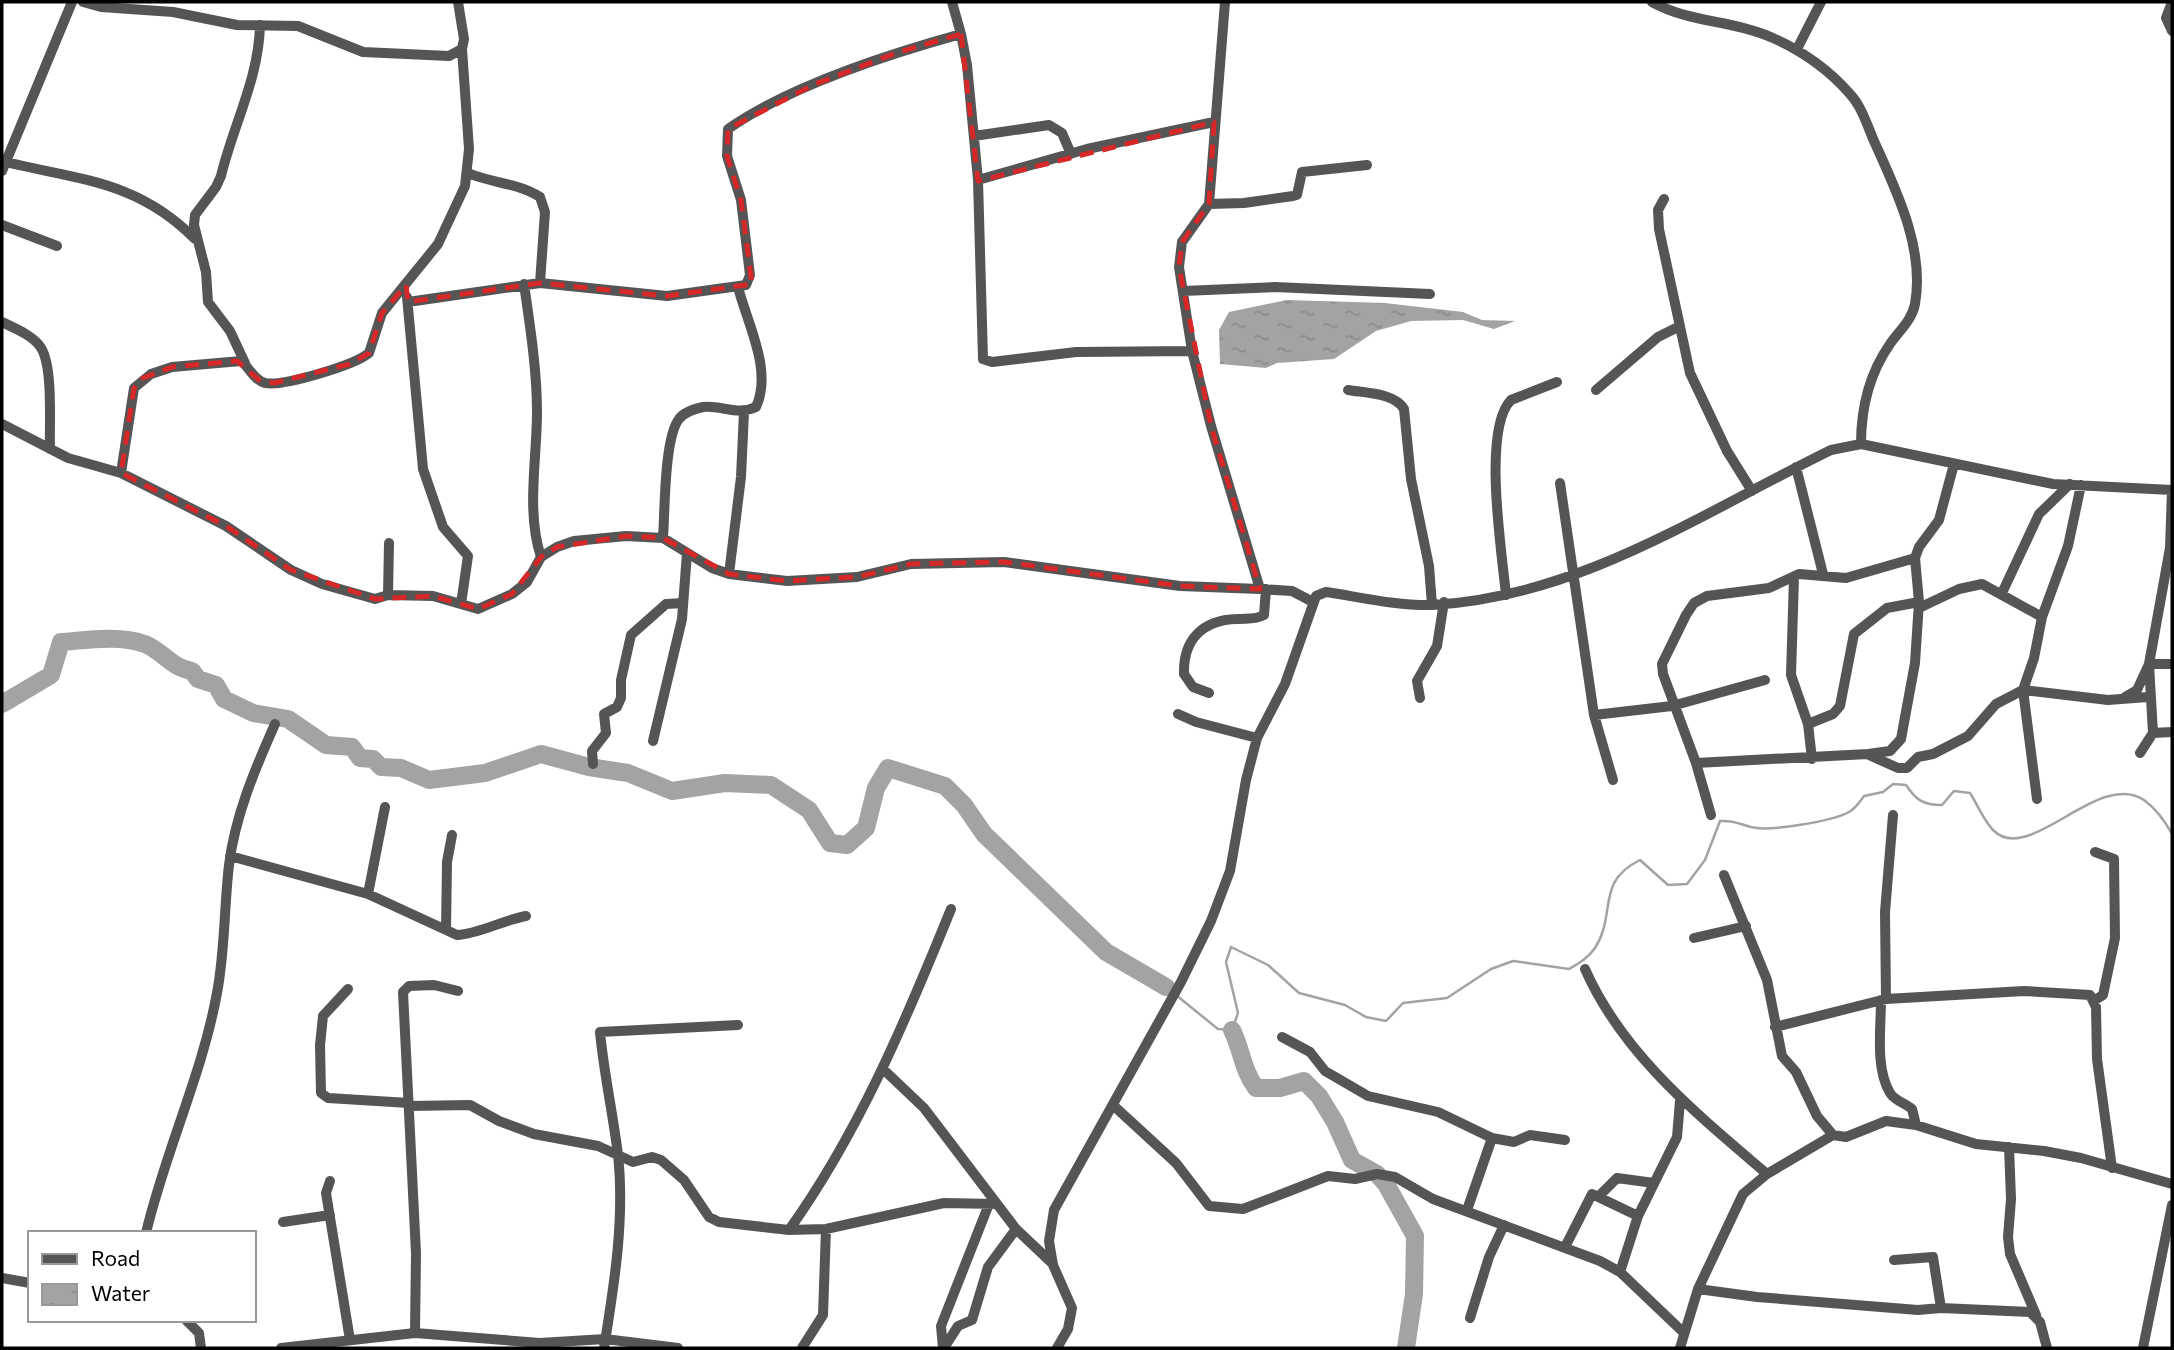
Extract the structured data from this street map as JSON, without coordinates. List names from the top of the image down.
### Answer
{
  "legend": ["Road", "Water"]
}
